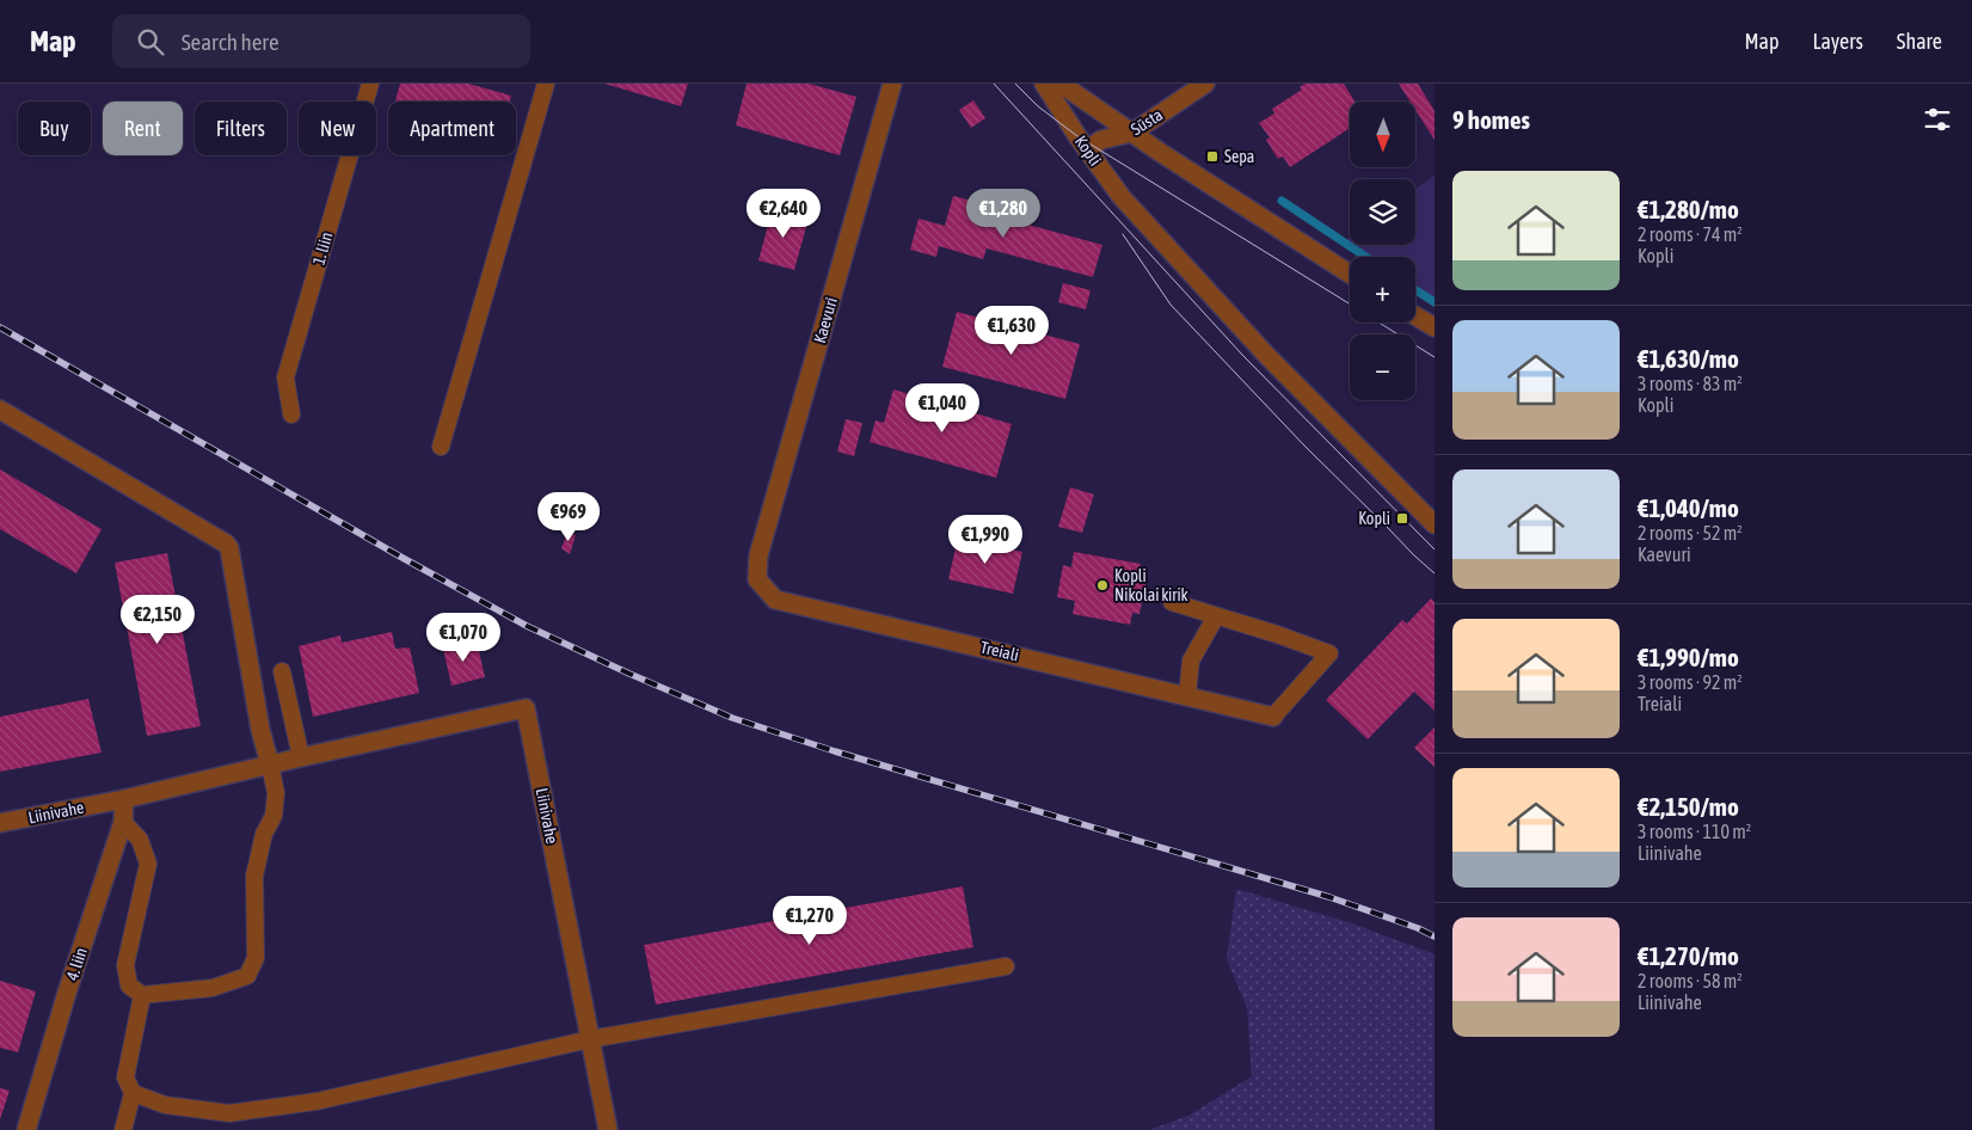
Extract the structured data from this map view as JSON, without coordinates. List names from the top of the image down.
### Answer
{
  "streets": {
    "street": [
      "Süsta",
      "Kopli",
      "Kaevuri",
      "Treiali",
      "Liinivahe",
      "4. liin"
    ],
    "lane": ["1. liin"]
  },
  "crossings": [
    ["Süsta", "Kopli"],
    ["Kaevuri", "Treiali"],
    ["Liinivahe", "4. liin"]
  ],
  "places": {
    "transit": ["Sepa", "Kopli"],
    "other": ["Kopli Nikolai kirik"]
  },
  "north": "bottom",
  "page": {
    "header": "Map",
    "search": "Search here",
    "nav": ["Map", "Layers", "Share"],
    "heading": "9 homes",
    "map_buttons": ["+", "−"],
    "chip": [
      "Buy",
      "Rent",
      "Filters",
      "New",
      "Apartment"
    ],
    "list": [
      {
        "name": "€1,280/mo",
        "note": "2 rooms · 74 m² · Kopli"
      },
      {
        "name": "€1,630/mo",
        "note": "3 rooms · 83 m² · Kopli"
      },
      {
        "name": "€1,040/mo",
        "note": "2 rooms · 52 m² · Kaevuri"
      },
      {
        "name": "€1,990/mo",
        "note": "3 rooms · 92 m² · Treiali"
      },
      {
        "name": "€2,150/mo",
        "note": "3 rooms · 110 m² · Liinivahe"
      },
      {
        "name": "€1,270/mo",
        "note": "2 rooms · 58 m² · Liinivahe"
      }
    ],
    "price": [
      "€2,640",
      "€1,280",
      "€1,630",
      "€1,040",
      "€969",
      "€1,990",
      "€2,150",
      "€1,070",
      "€1,270"
    ]
  }
}
